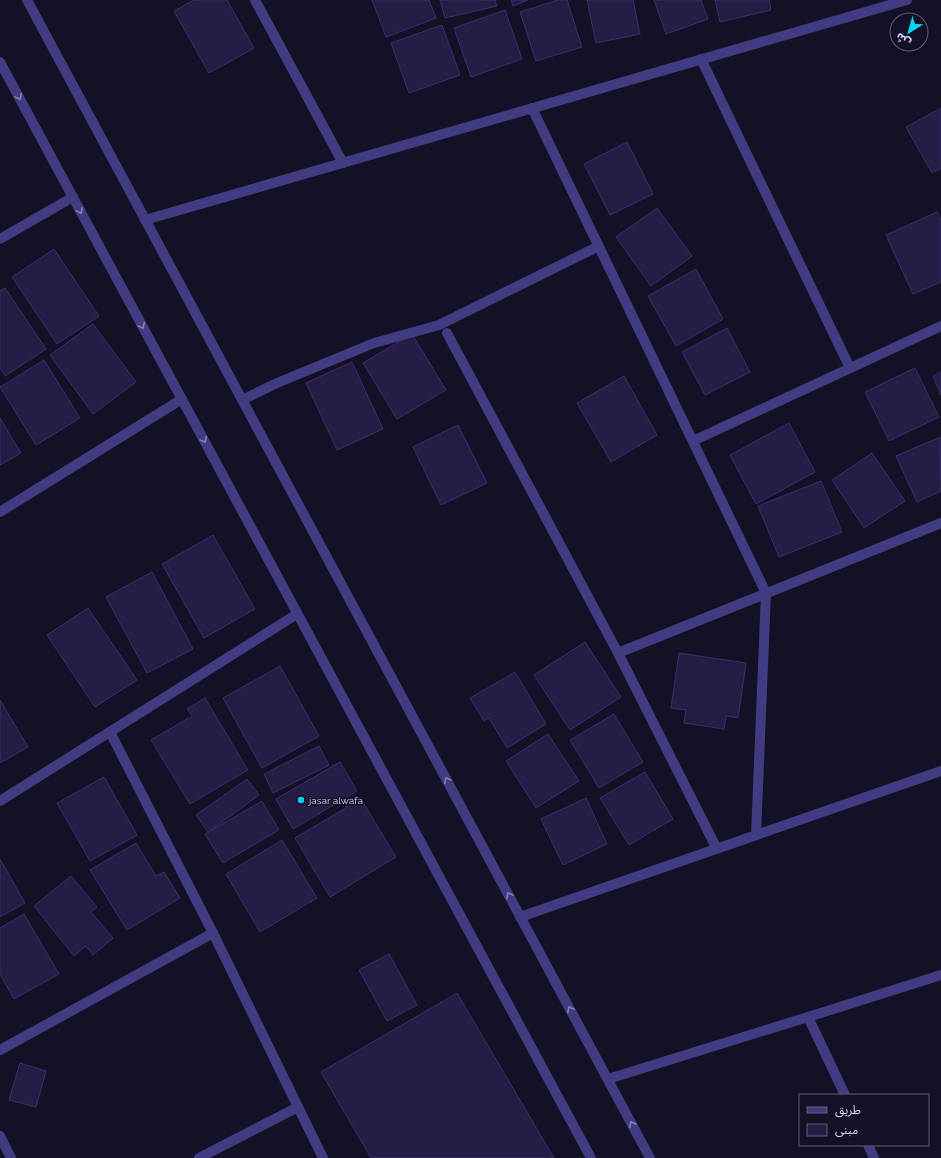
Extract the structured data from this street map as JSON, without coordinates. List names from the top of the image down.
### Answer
{
  "places": ["jasar alwafa"],
  "legend": ["طريق", "مبنى"],
  "north": "bottom left"
}
